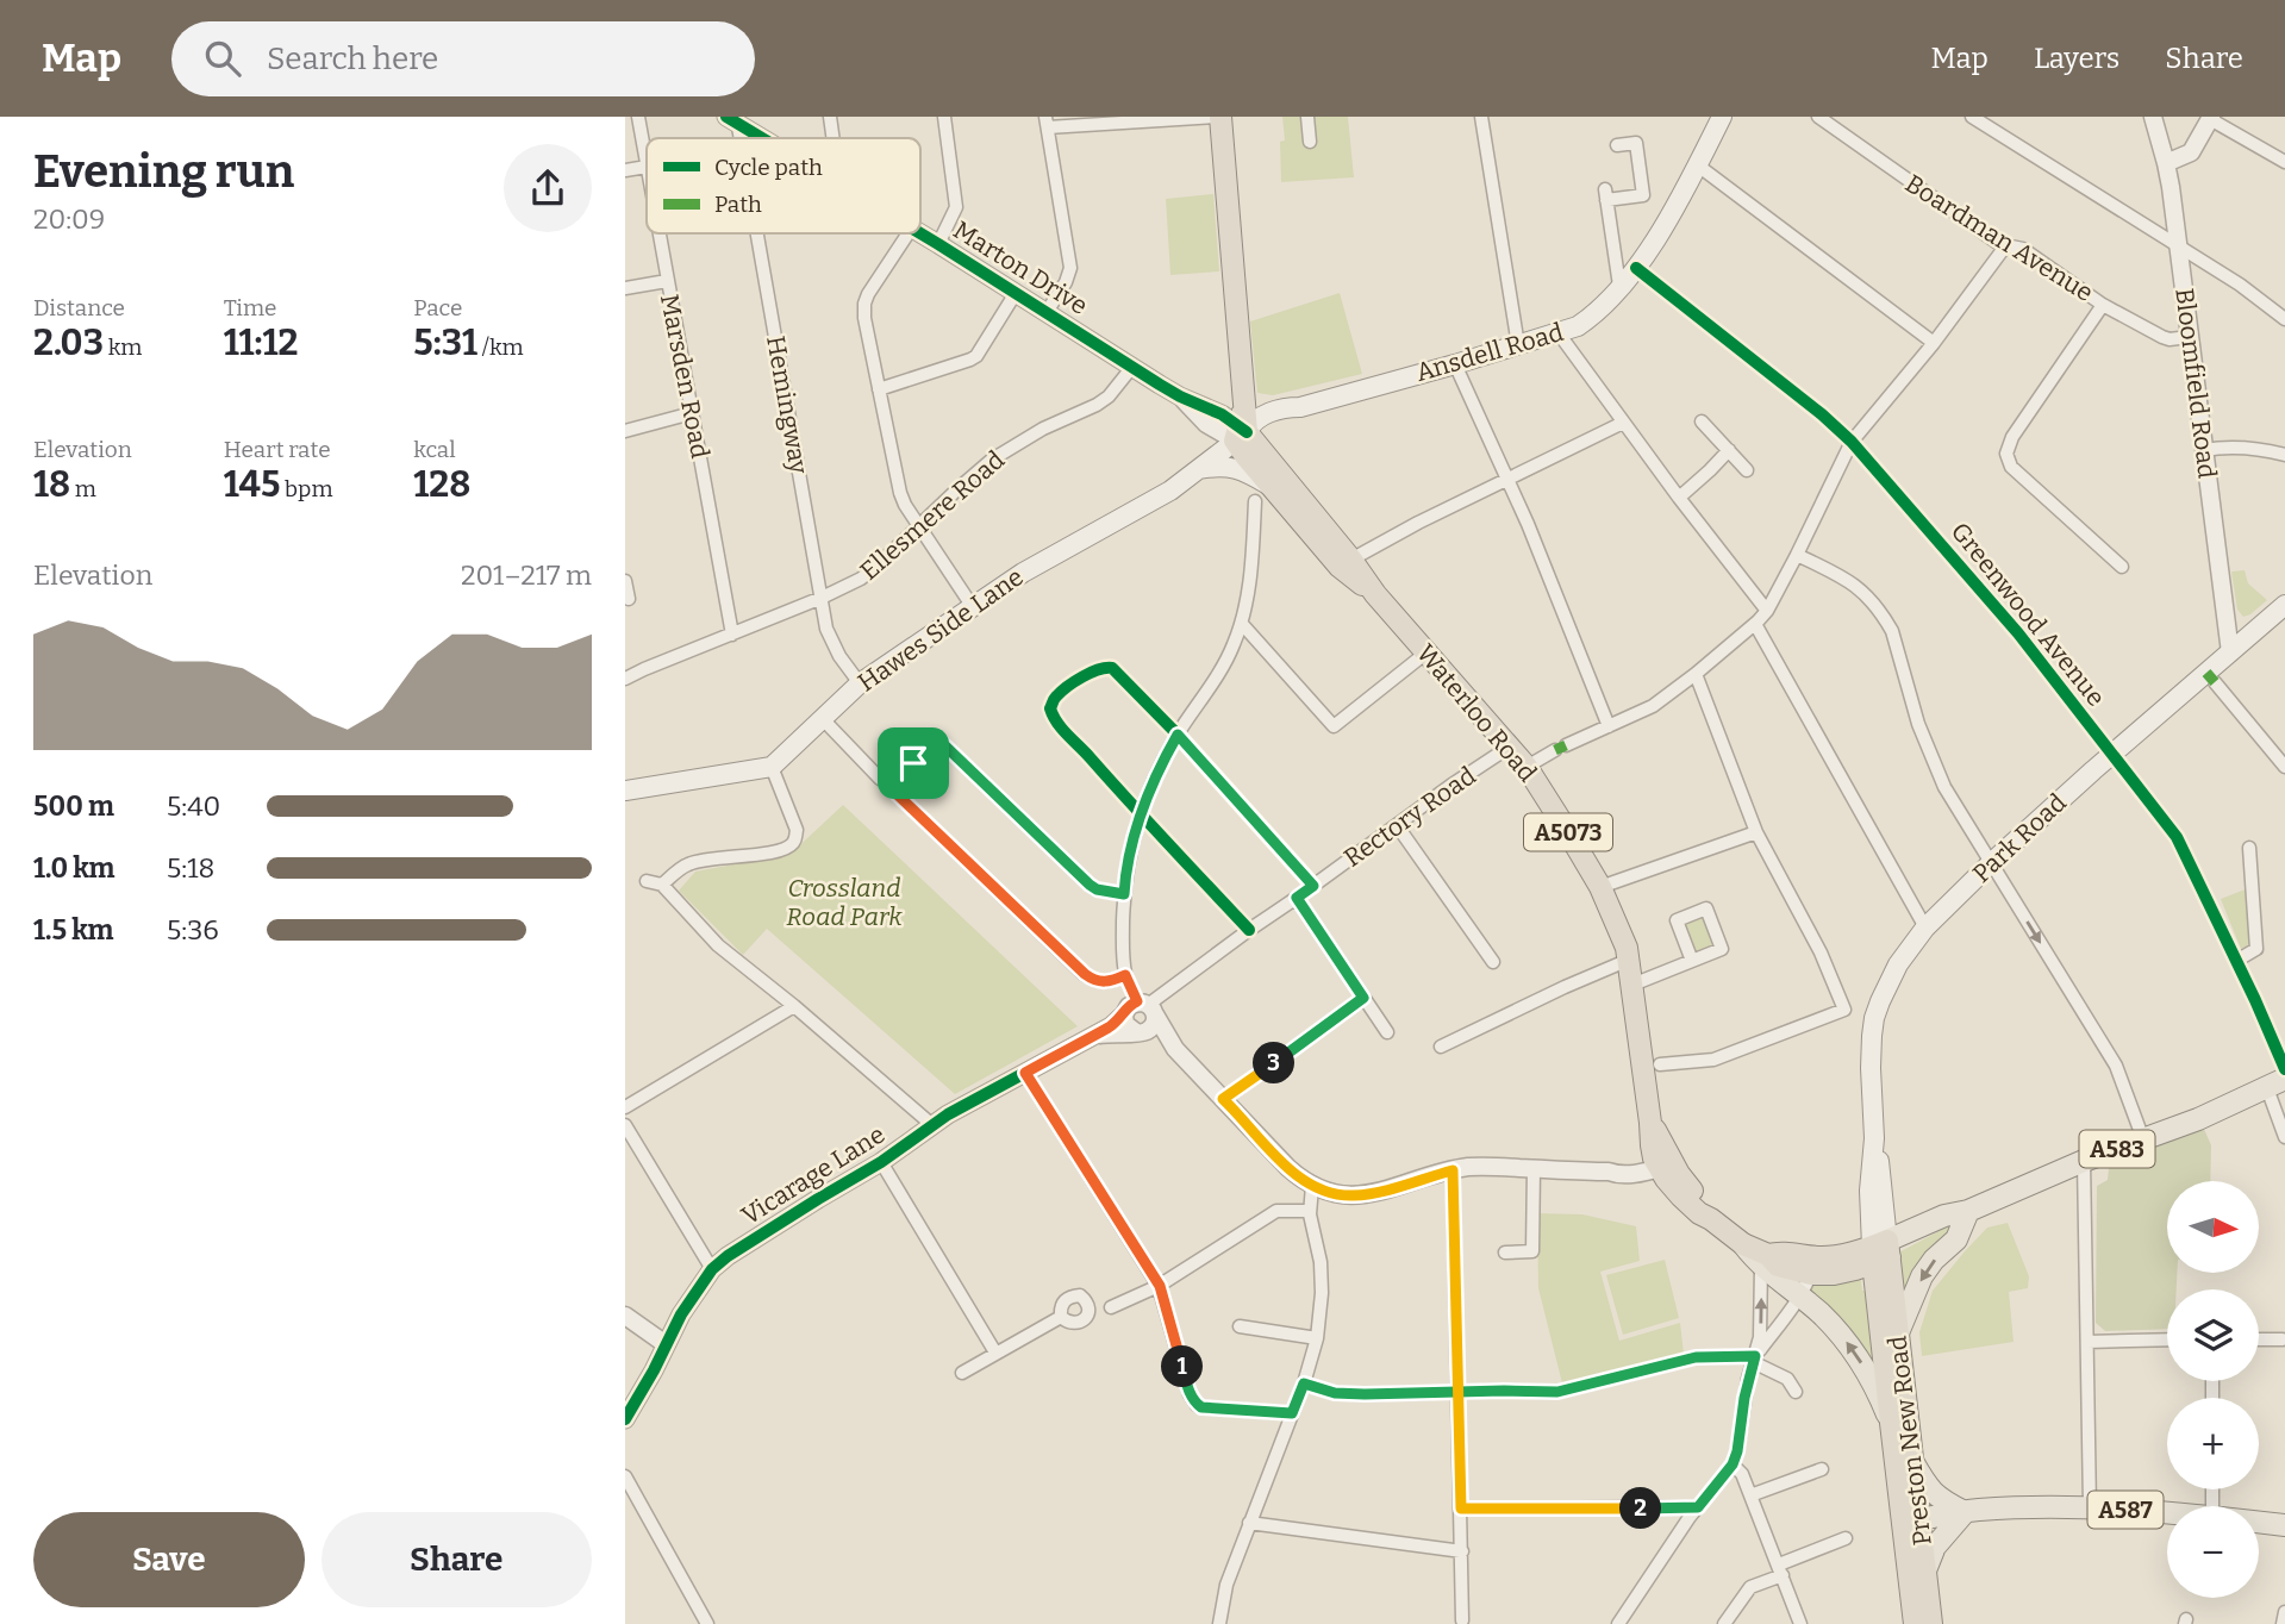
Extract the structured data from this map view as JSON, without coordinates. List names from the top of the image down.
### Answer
{
  "streets": {
    "highway": ["Waterloo Road", "A5073", "Preston New Road"],
    "main road": [
      "Ansdell Road",
      "Hawes Side Lane",
      "Park Road",
      "A583",
      "A587"
    ],
    "street": [
      "Boardman Avenue",
      "Marton Drive",
      "Marsden Road",
      "Bloomfield Road",
      "Hemingway",
      "Ellesmere Road",
      "Greenwood Avenue",
      "Rectory Road",
      "Vicarage Lane"
    ]
  },
  "crossings": [
    ["Boardman Avenue", "Bloomfield Road"],
    ["Marton Drive", "Ansdell Road"],
    ["Marton Drive", "Ellesmere Road"],
    ["Marton Drive", "Hawes Side Lane"],
    ["Marton Drive", "Waterloo Road"],
    ["Ansdell Road", "Greenwood Avenue"],
    ["Ansdell Road", "Hawes Side Lane"],
    ["Ansdell Road", "Waterloo Road"],
    ["Marsden Road", "Ellesmere Road"],
    ["Bloomfield Road", "Park Road"],
    ["Hemingway", "Ellesmere Road"],
    ["Hemingway", "Hawes Side Lane"],
    ["Greenwood Avenue", "Park Road"],
    ["Hawes Side Lane", "Waterloo Road"],
    ["Waterloo Road", "Rectory Road"],
    ["Waterloo Road", "Vicarage Lane"],
    ["Rectory Road", "Vicarage Lane"],
    ["Park Road", "A583"],
    ["Park Road", "Preston New Road"],
    ["A583", "Preston New Road"],
    ["Preston New Road", "A587"]
  ],
  "parks": ["Crossland Road Park"],
  "legend": ["Cycle path", "Path"],
  "north": "right",
  "page": {
    "header": "Map",
    "search": "Search here",
    "nav": ["Map", "Layers", "Share"],
    "heading": ["Evening run", "20:09"],
    "stats": [
      ["Distance", "2.03 km"],
      ["Time", "11:12"],
      ["Pace", "5:31 /km"],
      ["Elevation", "18 m"],
      ["Heart rate", "145 bpm"],
      ["kcal", "128"]
    ],
    "chart": ["Elevation", "201–217 m"],
    "list": [
      {
        "name": "500 m",
        "note": "5:40"
      },
      {
        "name": "1.0 km",
        "note": "5:18"
      },
      {
        "name": "1.5 km",
        "note": "5:36"
      }
    ],
    "pins": ["3", "1", "2"],
    "map_buttons": ["+", "−"],
    "buttons": ["Save", "Share"]
  }
}
